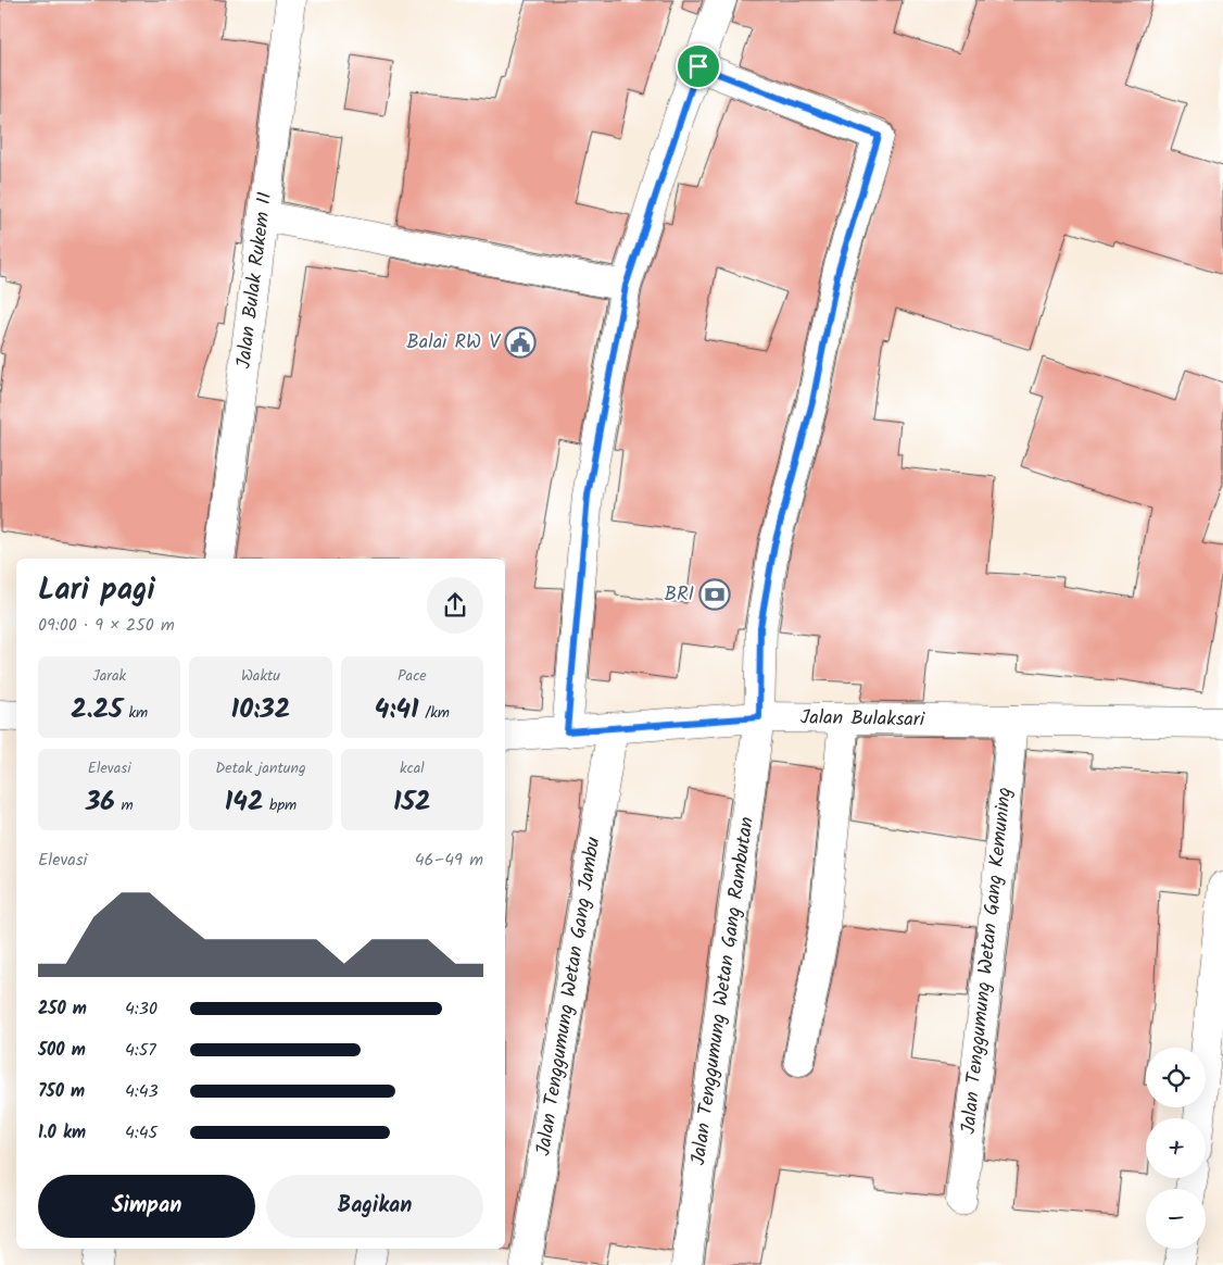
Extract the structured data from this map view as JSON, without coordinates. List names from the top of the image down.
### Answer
{
  "streets": {
    "street": [
      "Jalan Bulak Rukem II",
      "Jalan Bulaksari",
      "Jalan Tenggumung Wetan Gang Kemuning",
      "Jalan Tenggumung Wetan Gang Rambutan",
      "Jalan Tenggumung Wetan Gang Jambu"
    ]
  },
  "crossings": [
    ["Jalan Bulaksari", "Jalan Tenggumung Wetan Gang Kemuning"],
    ["Jalan Bulaksari", "Jalan Tenggumung Wetan Gang Rambutan"],
    ["Jalan Bulaksari", "Jalan Tenggumung Wetan Gang Jambu"]
  ],
  "places": {
    "public building": ["Balai RW V"],
    "bank": ["BRI"]
  },
  "page": {
    "heading": ["Lari pagi", "09:00 · 9 × 250 m"],
    "stats": [
      ["Jarak", "2.25 km"],
      ["Waktu", "10:32"],
      ["Pace", "4:41 /km"],
      ["Elevasi", "36 m"],
      ["Detak jantung", "142 bpm"],
      ["kcal", "152"]
    ],
    "chart": ["Elevasi", "46–49 m"],
    "list": [
      {
        "name": "250 m",
        "note": "4:30"
      },
      {
        "name": "500 m",
        "note": "4:57"
      },
      {
        "name": "750 m",
        "note": "4:43"
      },
      {
        "name": "1.0 km",
        "note": "4:45"
      }
    ],
    "map_buttons": ["+", "−"],
    "buttons": ["Simpan", "Bagikan"]
  }
}
